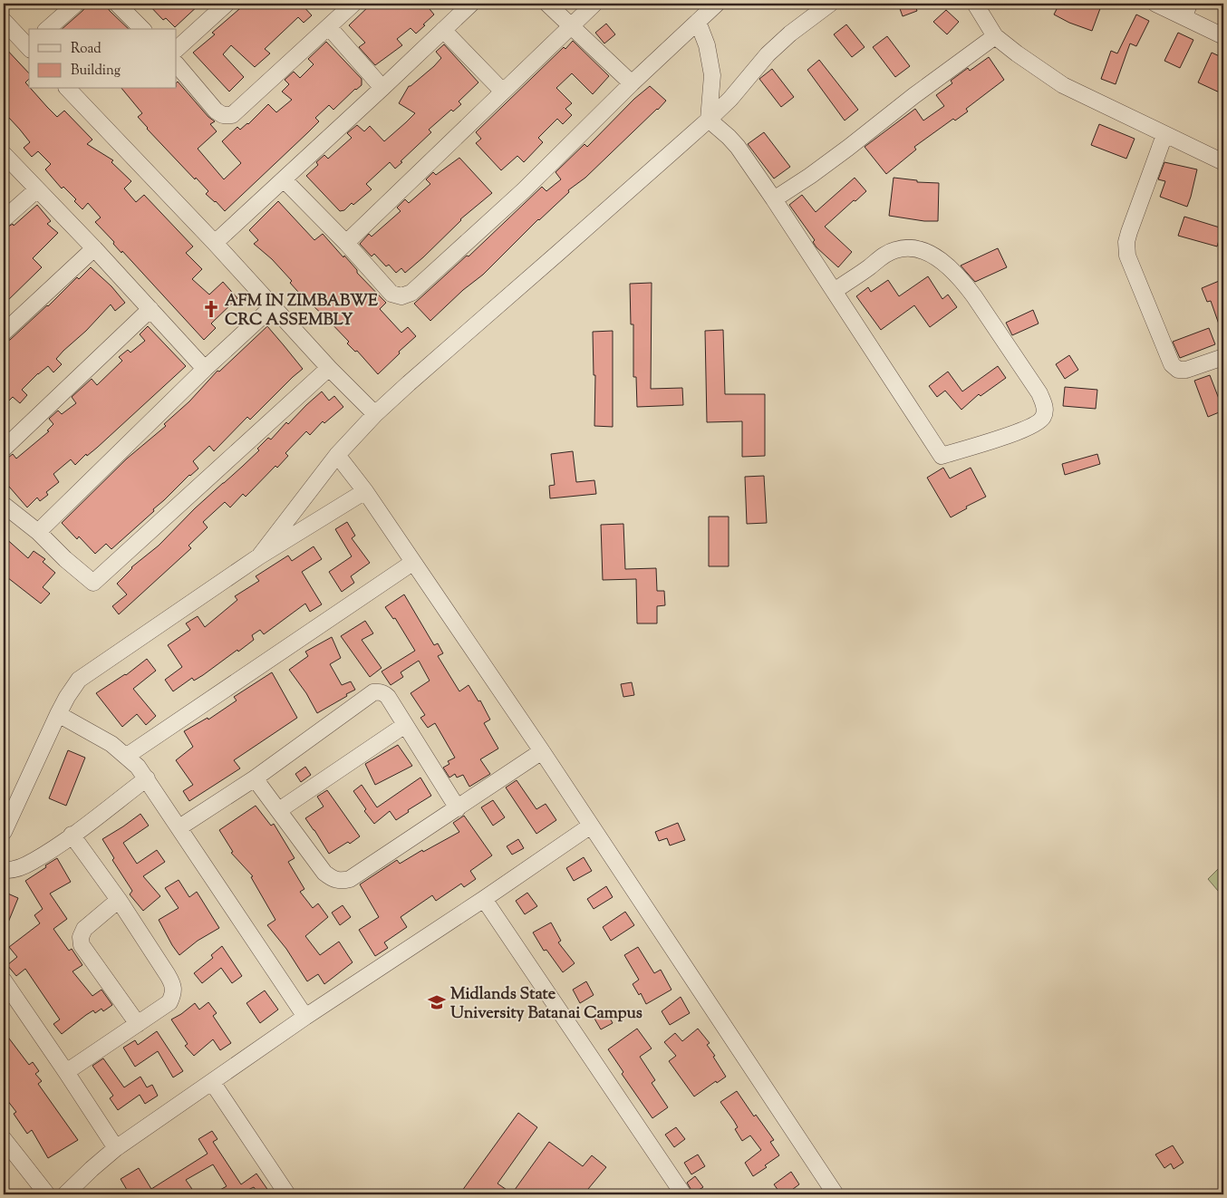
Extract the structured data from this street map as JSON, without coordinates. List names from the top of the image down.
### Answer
{
  "places": {
    "church": ["AFM IN ZIMBABWE CRC ASSEMBLY"],
    "school or university": ["Midlands State University Batanai Campus"]
  },
  "legend": ["Road", "Building"]
}
